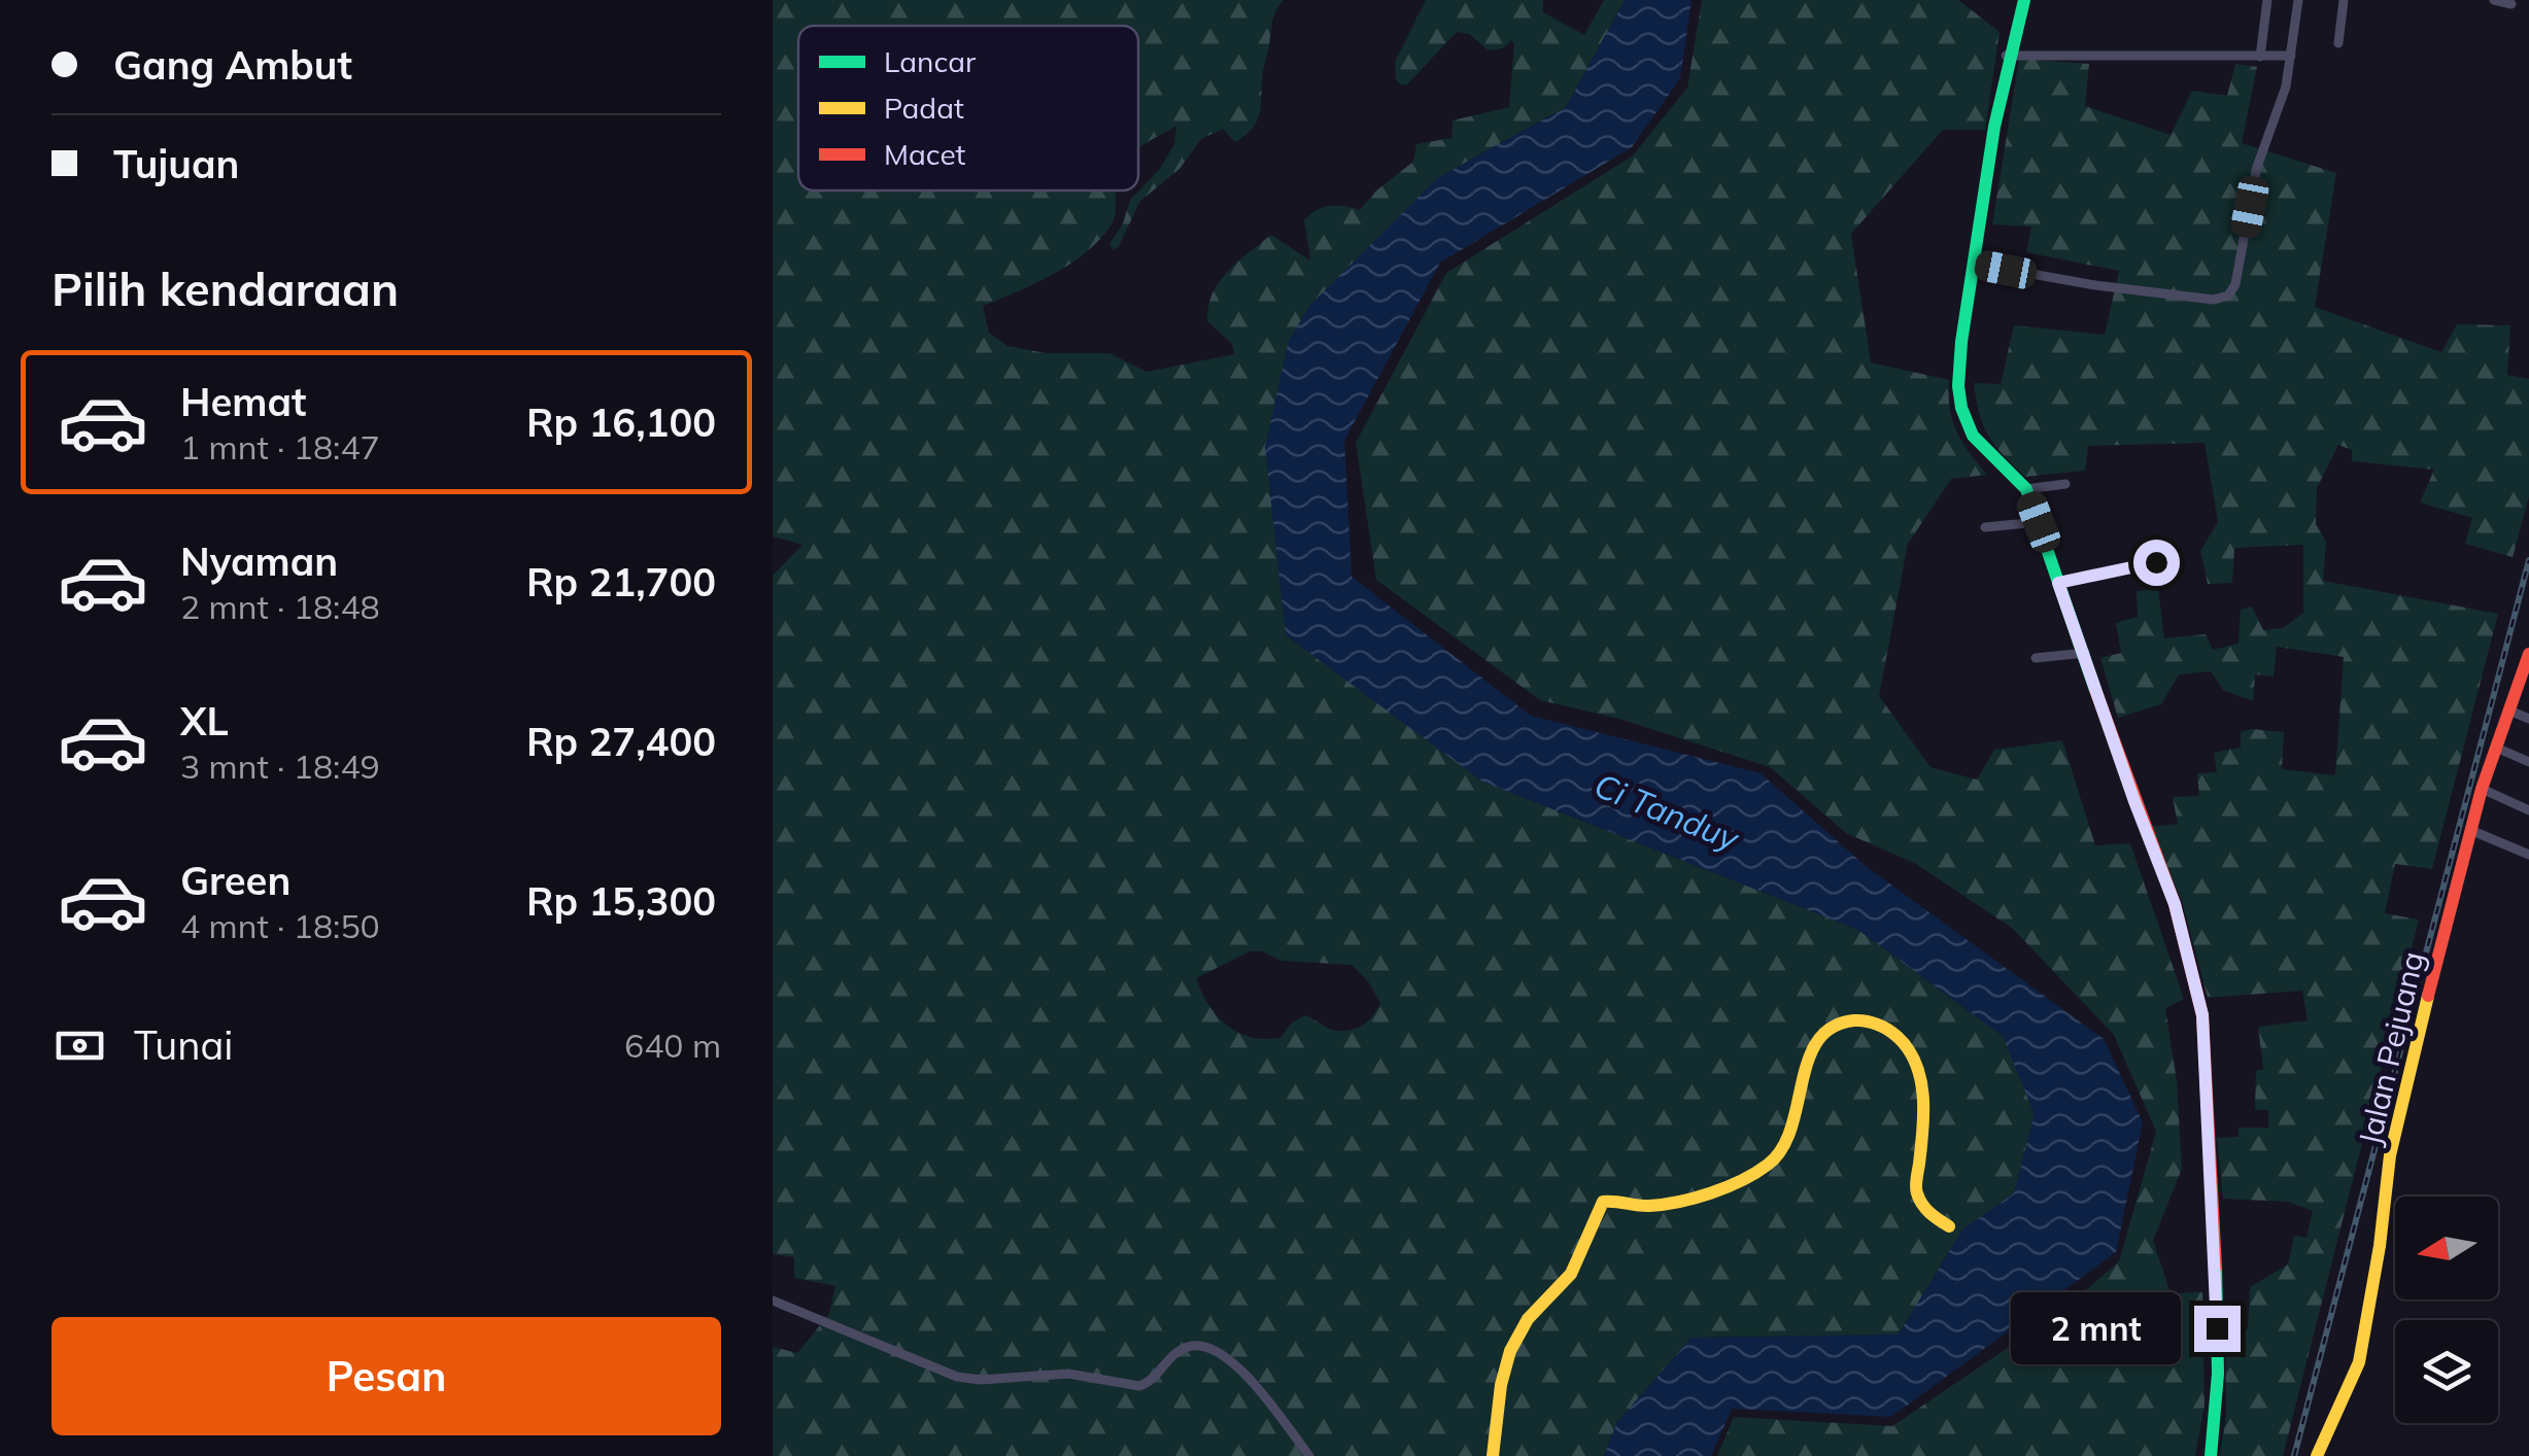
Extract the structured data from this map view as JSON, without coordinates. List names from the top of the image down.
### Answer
{
  "streets": {
    "street": ["Jalan Pejuang"]
  },
  "water": ["Ci Tanduy"],
  "legend": ["Lancar", "Padat", "Macet"],
  "north": "left",
  "page": {
    "banner": ["Gang Ambut", "Tujuan"],
    "heading": "Pilih kendaraan",
    "list": [
      {
        "name": "Hemat",
        "note": "1 mnt · 18:47",
        "value": "Rp 16,100"
      },
      {
        "name": "Nyaman",
        "note": "2 mnt · 18:48",
        "value": "Rp 21,700"
      },
      {
        "name": "XL",
        "note": "3 mnt · 18:49",
        "value": "Rp 27,400"
      },
      {
        "name": "Green",
        "note": "4 mnt · 18:50",
        "value": "Rp 15,300"
      }
    ],
    "pay": ["Tunai", "640 m"],
    "bubble": "2 mnt",
    "buttons": "Pesan"
  }
}
